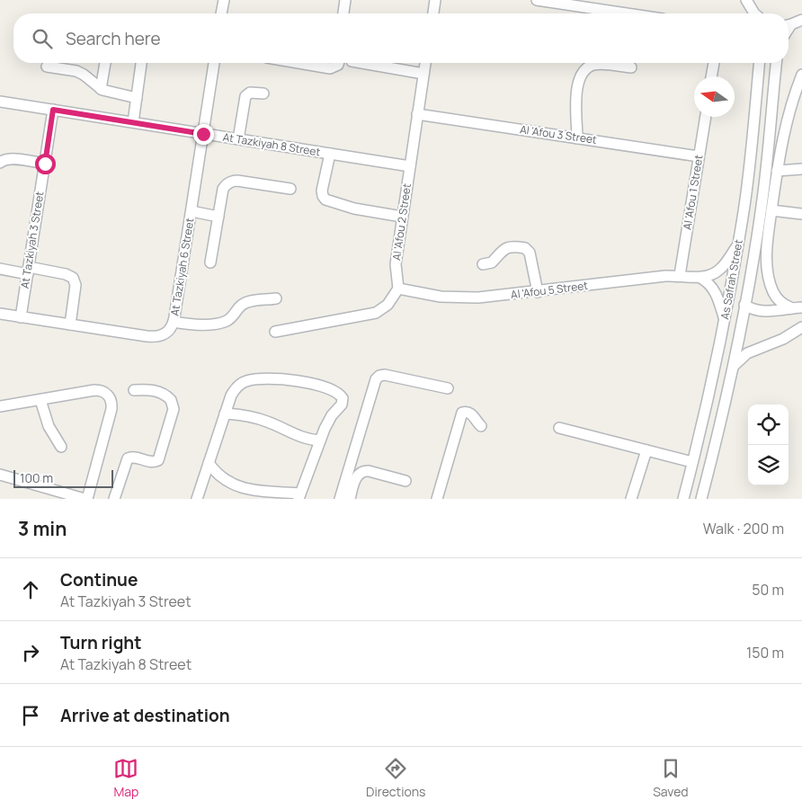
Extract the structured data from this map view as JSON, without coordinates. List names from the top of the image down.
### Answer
{
  "streets": {
    "street": [
      "Al 'Afou 3 Street",
      "At Tazkiyah 8 Street",
      "Al 'Afou 1 Street",
      "Al 'Afou 2 Street",
      "At Tazkiyah 3 Street",
      "At Tazkiyah 6 Street",
      "As Safrah Street",
      "Al 'Afou 5 Street"
    ]
  },
  "crossings": [
    ["Al 'Afou 3 Street", "Al 'Afou 1 Street"],
    ["Al 'Afou 3 Street", "Al 'Afou 2 Street"],
    ["At Tazkiyah 8 Street", "Al 'Afou 2 Street"],
    ["At Tazkiyah 8 Street", "At Tazkiyah 3 Street"],
    ["At Tazkiyah 8 Street", "At Tazkiyah 6 Street"],
    ["Al 'Afou 1 Street", "Al 'Afou 5 Street"],
    ["Al 'Afou 2 Street", "Al 'Afou 5 Street"],
    ["At Tazkiyah 3 Street", "At Tazkiyah 6 Street"]
  ],
  "scale_bar": "100 m",
  "north": "left",
  "page": {
    "search": "Search here",
    "scale": "100 m",
    "heading": ["3 min", "Walk · 200 m"],
    "list": [
      ["Continue", "At Tazkiyah 3 Street", "50 m"],
      ["Turn right", "At Tazkiyah 8 Street", "150 m"],
      "Arrive at destination"
    ],
    "nav": ["Map", "Directions", "Saved"]
  }
}
